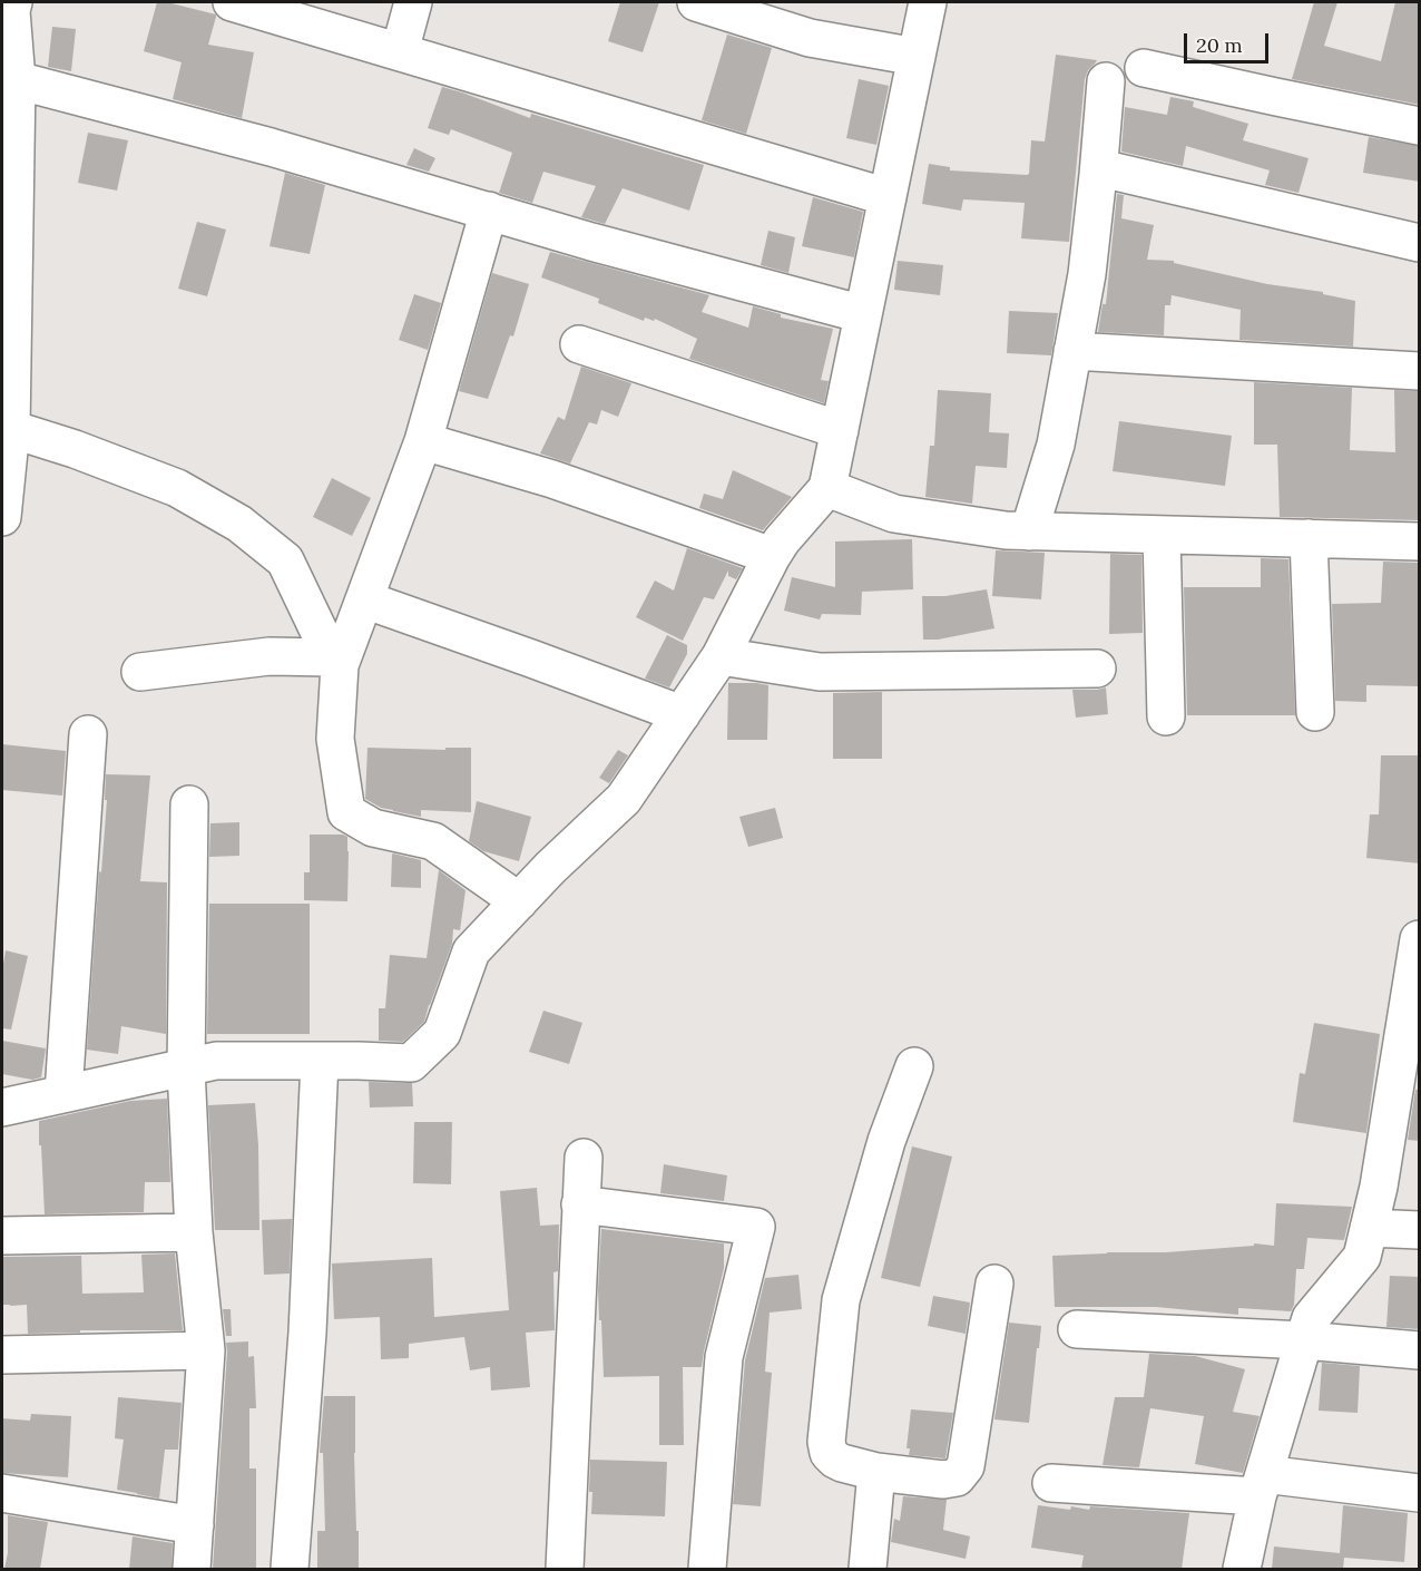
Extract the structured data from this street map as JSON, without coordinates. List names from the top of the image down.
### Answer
{
  "scale_bar": "20 m"
}
